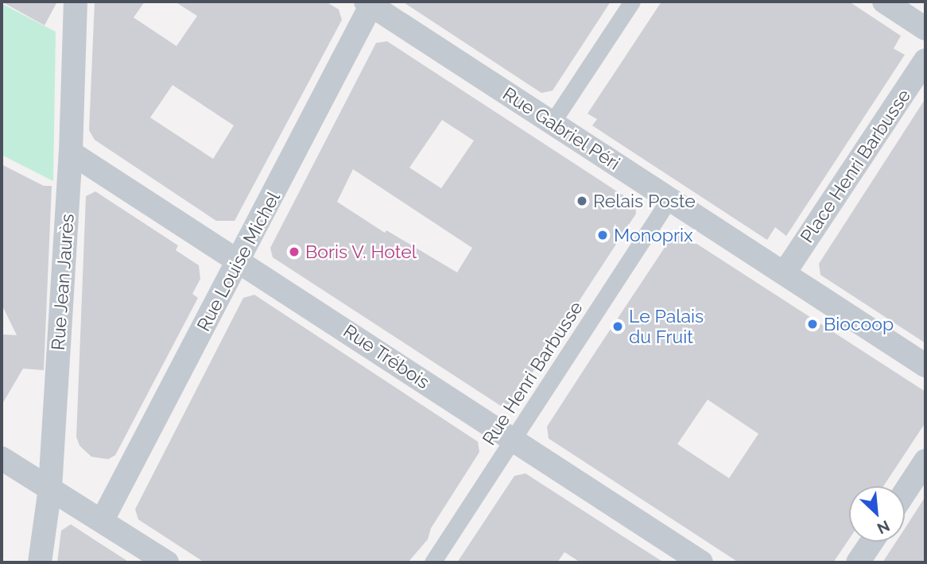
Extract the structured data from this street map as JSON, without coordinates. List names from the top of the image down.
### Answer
{
  "streets": {
    "street": [
      "Rue Gabriel Péri",
      "Place Henri Barbusse",
      "Rue Louise Michel",
      "Rue Jean Jaurès",
      "Rue Trébois",
      "Rue Henri Barbusse"
    ]
  },
  "crossings": [
    ["Rue Gabriel Péri", "Place Henri Barbusse"],
    ["Rue Gabriel Péri", "Rue Louise Michel"],
    ["Rue Louise Michel", "Rue Trébois"],
    ["Rue Jean Jaurès", "Rue Trébois"],
    ["Rue Trébois", "Rue Henri Barbusse"]
  ],
  "places": [
    "Relais Poste",
    "Monoprix",
    "Boris V. Hotel",
    "Biocoop",
    "Le Palais du Fruit"
  ],
  "north": "bottom right"
}
